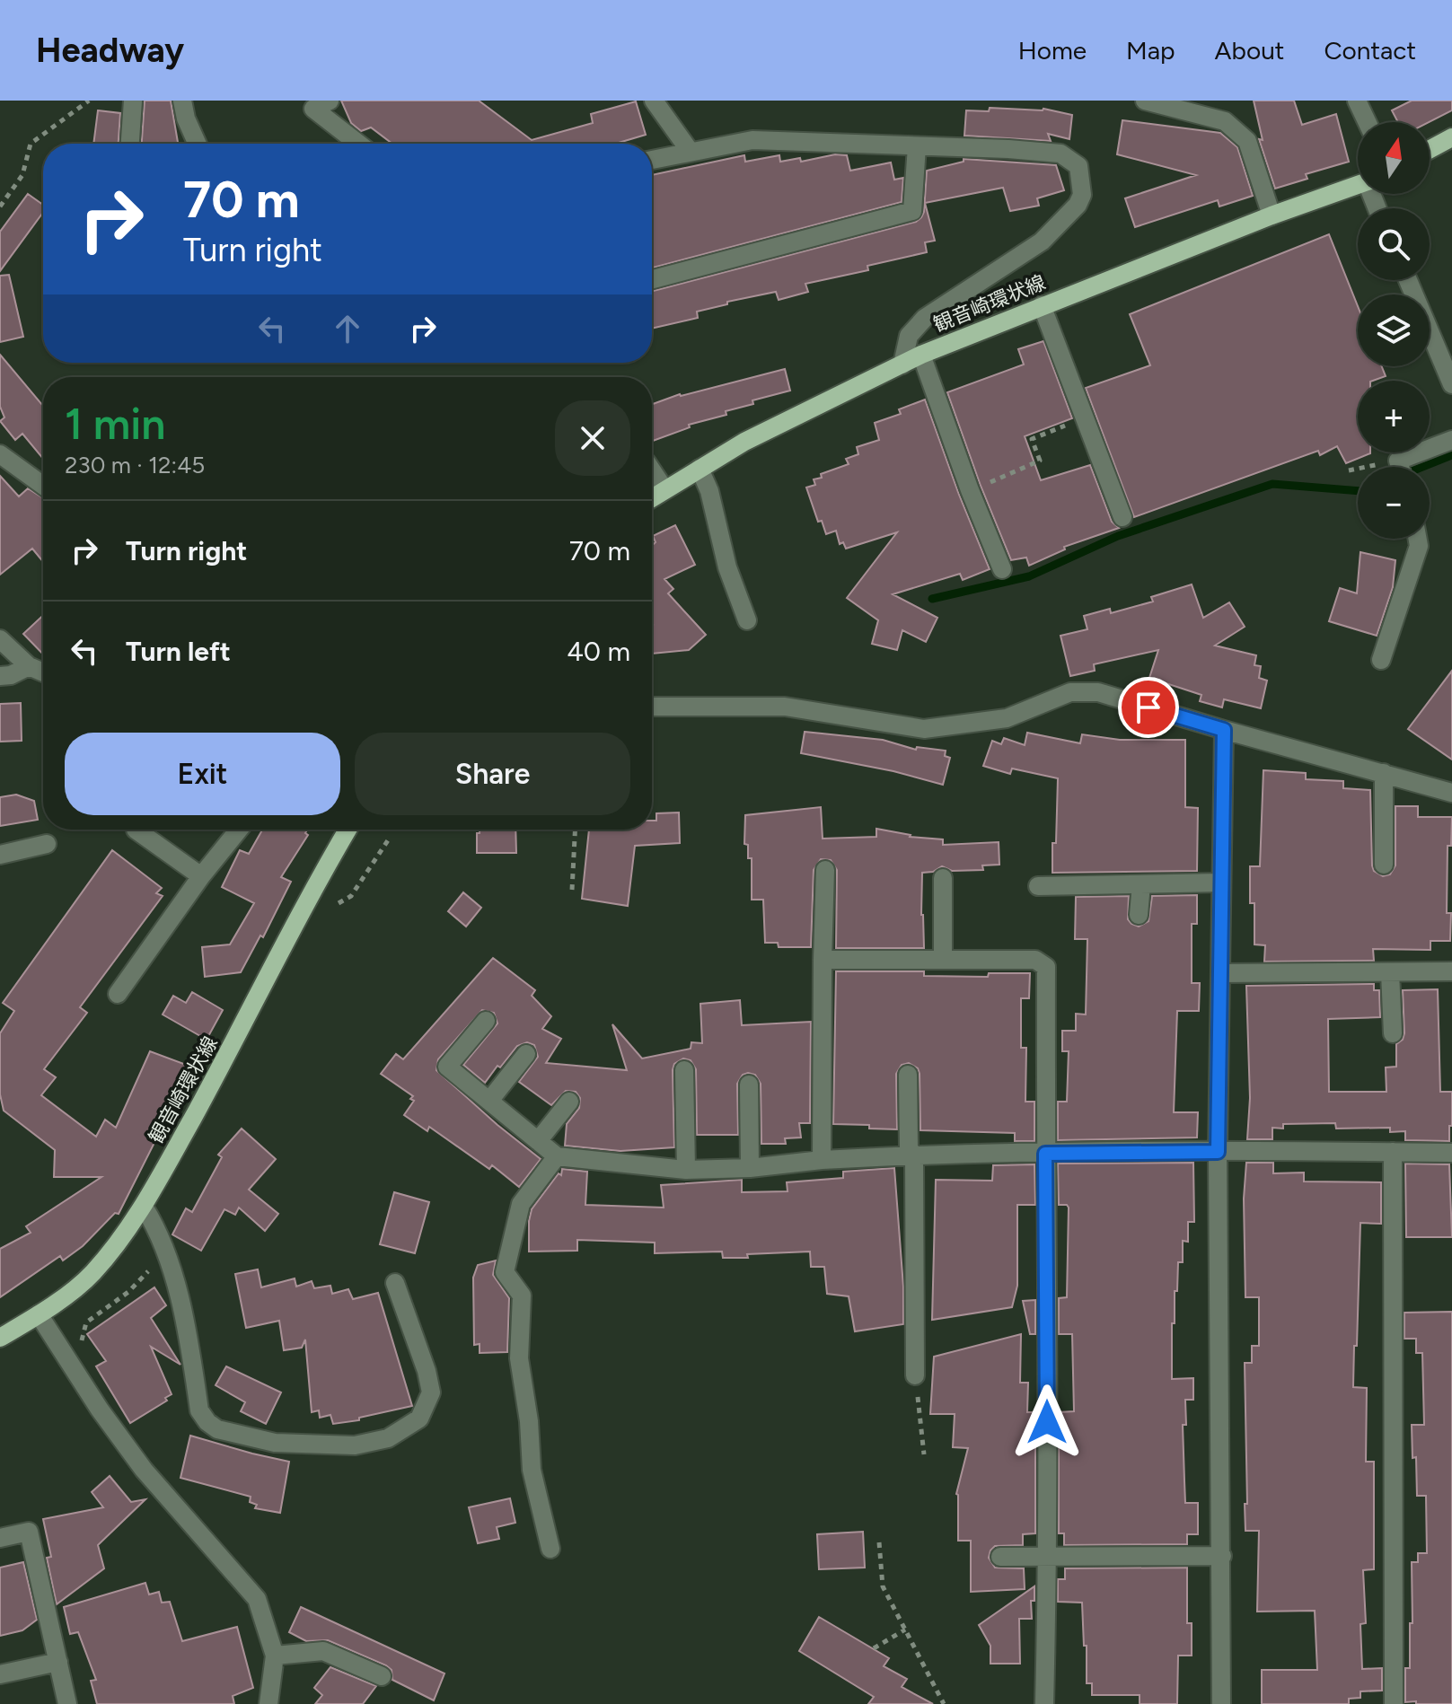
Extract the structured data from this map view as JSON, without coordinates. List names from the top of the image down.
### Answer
{
  "streets": {
    "main road": ["観音崎環状線"]
  },
  "north": "top",
  "page": {
    "header": "Headway",
    "nav": [
      "Home",
      "Map",
      "About",
      "Contact"
    ],
    "map_buttons": ["+", "−"],
    "turn": ["70 m", "Turn right"],
    "heading": ["1 min", "230 m · 12:45"],
    "list": [
      {
        "name": "Turn right",
        "value": "70 m"
      },
      {
        "name": "Turn left",
        "value": "40 m"
      }
    ],
    "buttons": ["Exit", "Share"]
  }
}
